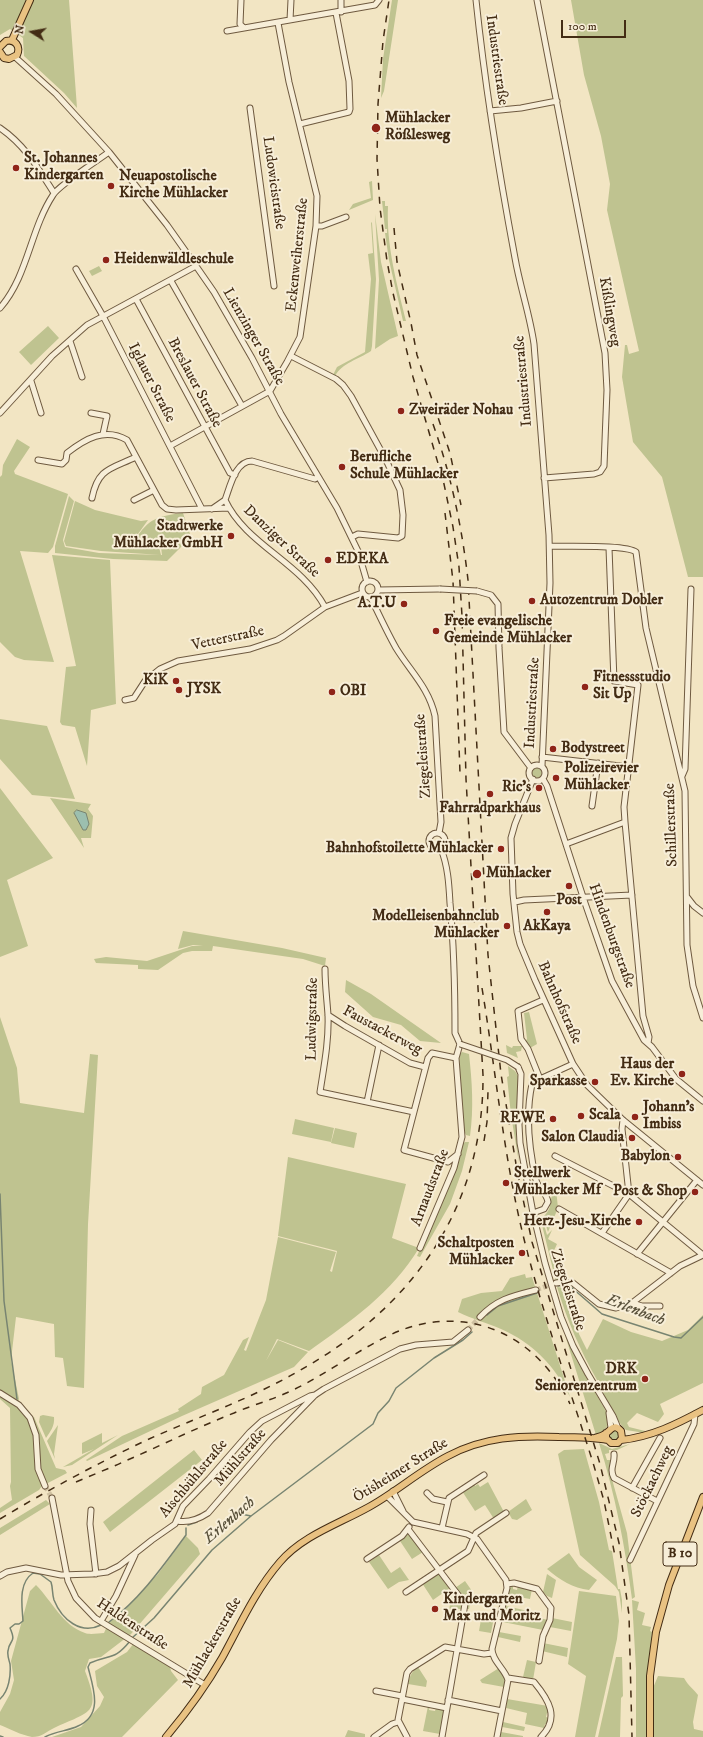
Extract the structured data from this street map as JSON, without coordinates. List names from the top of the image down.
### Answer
{
  "streets": {
    "main road": ["Ötisheimer Straße", "B 10", "Mühlackerstraße"],
    "street": [
      "Industriestraße",
      "Ludowicistraße",
      "Eckenweiherstraße",
      "Kißlingweg",
      "Lienzinger Straße",
      "Iglauer Straße",
      "Breslauer Straße",
      "Danziger Straße",
      "Vetterstraße",
      "Ziegeleistraße",
      "Schillerstraße",
      "Hindenburgstraße",
      "Bahnhofstraße",
      "Ludwigstraße",
      "Faustackerweg",
      "Arnaudstraße",
      "Mühlstraße",
      "Aischbühlstraße",
      "Stöckachweg",
      "Haldenstraße"
    ]
  },
  "crossings": [
    ["Industriestraße", "Kißlingweg"],
    ["Industriestraße", "Schillerstraße"],
    ["Industriestraße", "Hindenburgstraße"],
    ["Industriestraße", "Bahnhofstraße"],
    ["Eckenweiherstraße", "Lienzinger Straße"],
    ["Lienzinger Straße", "Vetterstraße"],
    ["Lienzinger Straße", "Ziegeleistraße"],
    ["Iglauer Straße", "Danziger Straße"],
    ["Danziger Straße", "Vetterstraße"],
    ["Vetterstraße", "Ziegeleistraße"],
    ["Ziegeleistraße", "Ötisheimer Straße"],
    ["Hindenburgstraße", "Bahnhofstraße"],
    ["Ludwigstraße", "Faustackerweg"],
    ["Mühlstraße", "Aischbühlstraße"],
    ["Ötisheimer Straße", "Mühlackerstraße"],
    ["Aischbühlstraße", "Haldenstraße"],
    ["Haldenstraße", "Mühlackerstraße"]
  ],
  "water": ["Erlenbach"],
  "places": [
    "Mühlacker Rößlesweg",
    "St. Johannes Kindergarten",
    "Neuapostolische Kirche Mühlacker",
    "Heidenwäldleschule",
    "Zweiräder Nohau",
    "Berufliche Schule Mühlacker",
    "Stadtwerke Mühlacker GmbH",
    "EDEKA",
    "Autozentrum Dobler",
    "A.T.U",
    "Freie evangelische Gemeinde Mühlacker",
    "KiK",
    "Fitnessstudio Sit Up",
    "JYSK",
    "OBI",
    "Bodystreet",
    "Polizeirevier Mühlacker",
    "Ric's",
    "Fahrradparkhaus",
    "Bahnhofstoilette Mühlacker",
    "Mühlacker",
    "Post",
    "AkKaya",
    "Modelleisenbahnclub Mühlacker",
    "Haus der Ev. Kirche",
    "Sparkasse",
    "Scala",
    "Johann's Imbiss",
    "REWE",
    "Salon Claudia",
    "Babylon",
    "Stellwerk Mühlacker Mf",
    "Post & Shop",
    "Herz-Jesu-Kirche",
    "Schaltposten Mühlacker",
    "DRK Seniorenzentrum",
    "Kindergarten Max und Moritz"
  ],
  "scale_bar": "100 m",
  "north": "left"
}
